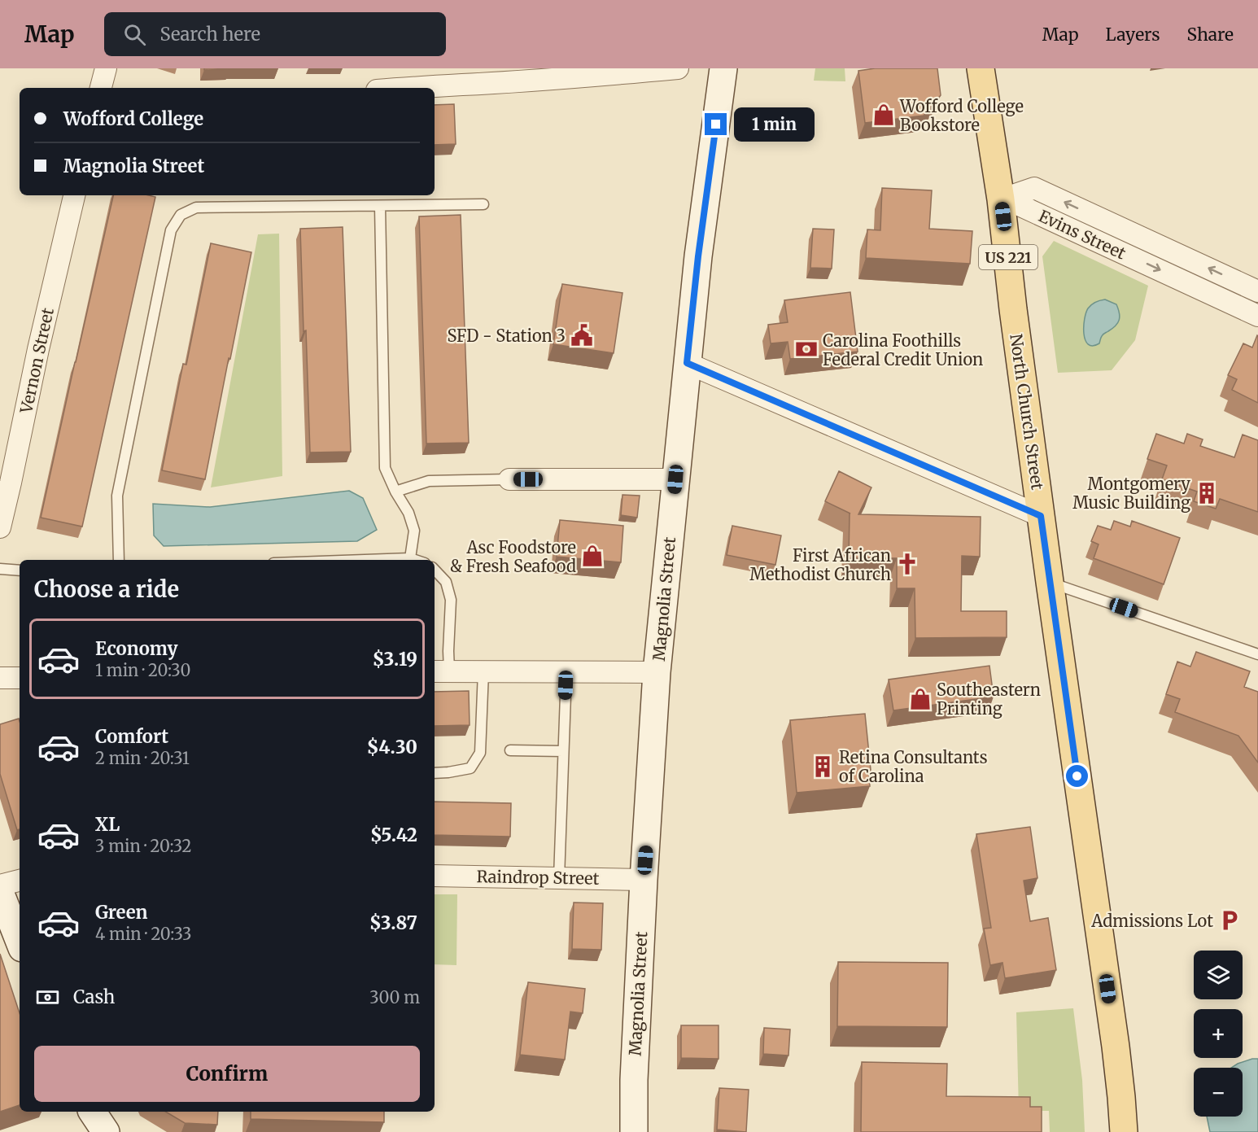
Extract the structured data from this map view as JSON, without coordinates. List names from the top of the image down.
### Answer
{
  "streets": {
    "main road": ["US 221", "North Church Street"],
    "street": [
      "Evins Street",
      "Vernon Street",
      "Magnolia Street",
      "Raindrop Street"
    ]
  },
  "crossings": [
    ["Evins Street", "North Church Street"],
    ["Magnolia Street", "Raindrop Street"]
  ],
  "places": {
    "shop": ["Wofford College Bookstore", "Asc Foodstore & Fresh Seafood", "Southeastern Printing"],
    "public building": ["SFD - Station 3"],
    "bank": ["Carolina Foothills Federal Credit Union"],
    "building": ["Montgomery Music Building", "Retina Consultants of Carolina"],
    "church": ["First African Methodist Church"],
    "parking": ["Admissions Lot"]
  },
  "page": {
    "header": "Map",
    "search": "Search here",
    "nav": ["Map", "Layers", "Share"],
    "banner": ["Wofford College", "Magnolia Street"],
    "bubble": "1 min",
    "heading": "Choose a ride",
    "list": [
      {
        "name": "Economy",
        "note": "1 min · 20:30",
        "value": "$3.19"
      },
      {
        "name": "Comfort",
        "note": "2 min · 20:31",
        "value": "$4.30"
      },
      {
        "name": "XL",
        "note": "3 min · 20:32",
        "value": "$5.42"
      },
      {
        "name": "Green",
        "note": "4 min · 20:33",
        "value": "$3.87"
      }
    ],
    "map_buttons": ["+", "−"],
    "pay": ["Cash", "300 m"],
    "buttons": "Confirm"
  }
}
